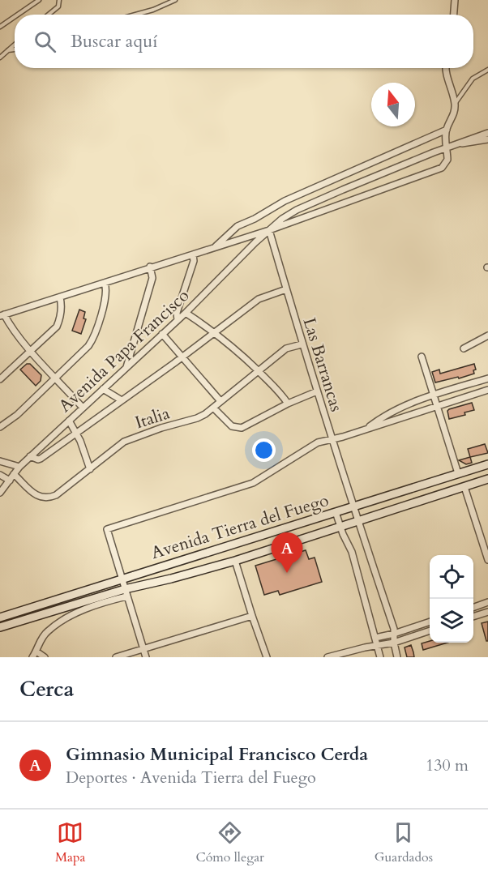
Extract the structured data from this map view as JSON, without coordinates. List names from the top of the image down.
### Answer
{
  "streets": {
    "street": [
      "Avenida Papa Francisco",
      "Las Barrancas",
      "Italia",
      "Avenida Tierra del Fuego"
    ]
  },
  "crossings": [
    ["Avenida Papa Francisco", "Las Barrancas"],
    ["Avenida Papa Francisco", "Italia"],
    ["Las Barrancas", "Italia"],
    ["Las Barrancas", "Avenida Tierra del Fuego"]
  ],
  "north": "top",
  "page": {
    "search": "Buscar aquí",
    "pins": "A",
    "heading": "Cerca",
    "list": [
      {
        "mark": "A",
        "name": "Gimnasio Municipal Francisco Cerda",
        "note": "Deportes · Avenida Tierra del Fuego",
        "value": "130 m"
      }
    ],
    "nav": ["Mapa", "Cómo llegar", "Guardados"]
  }
}
